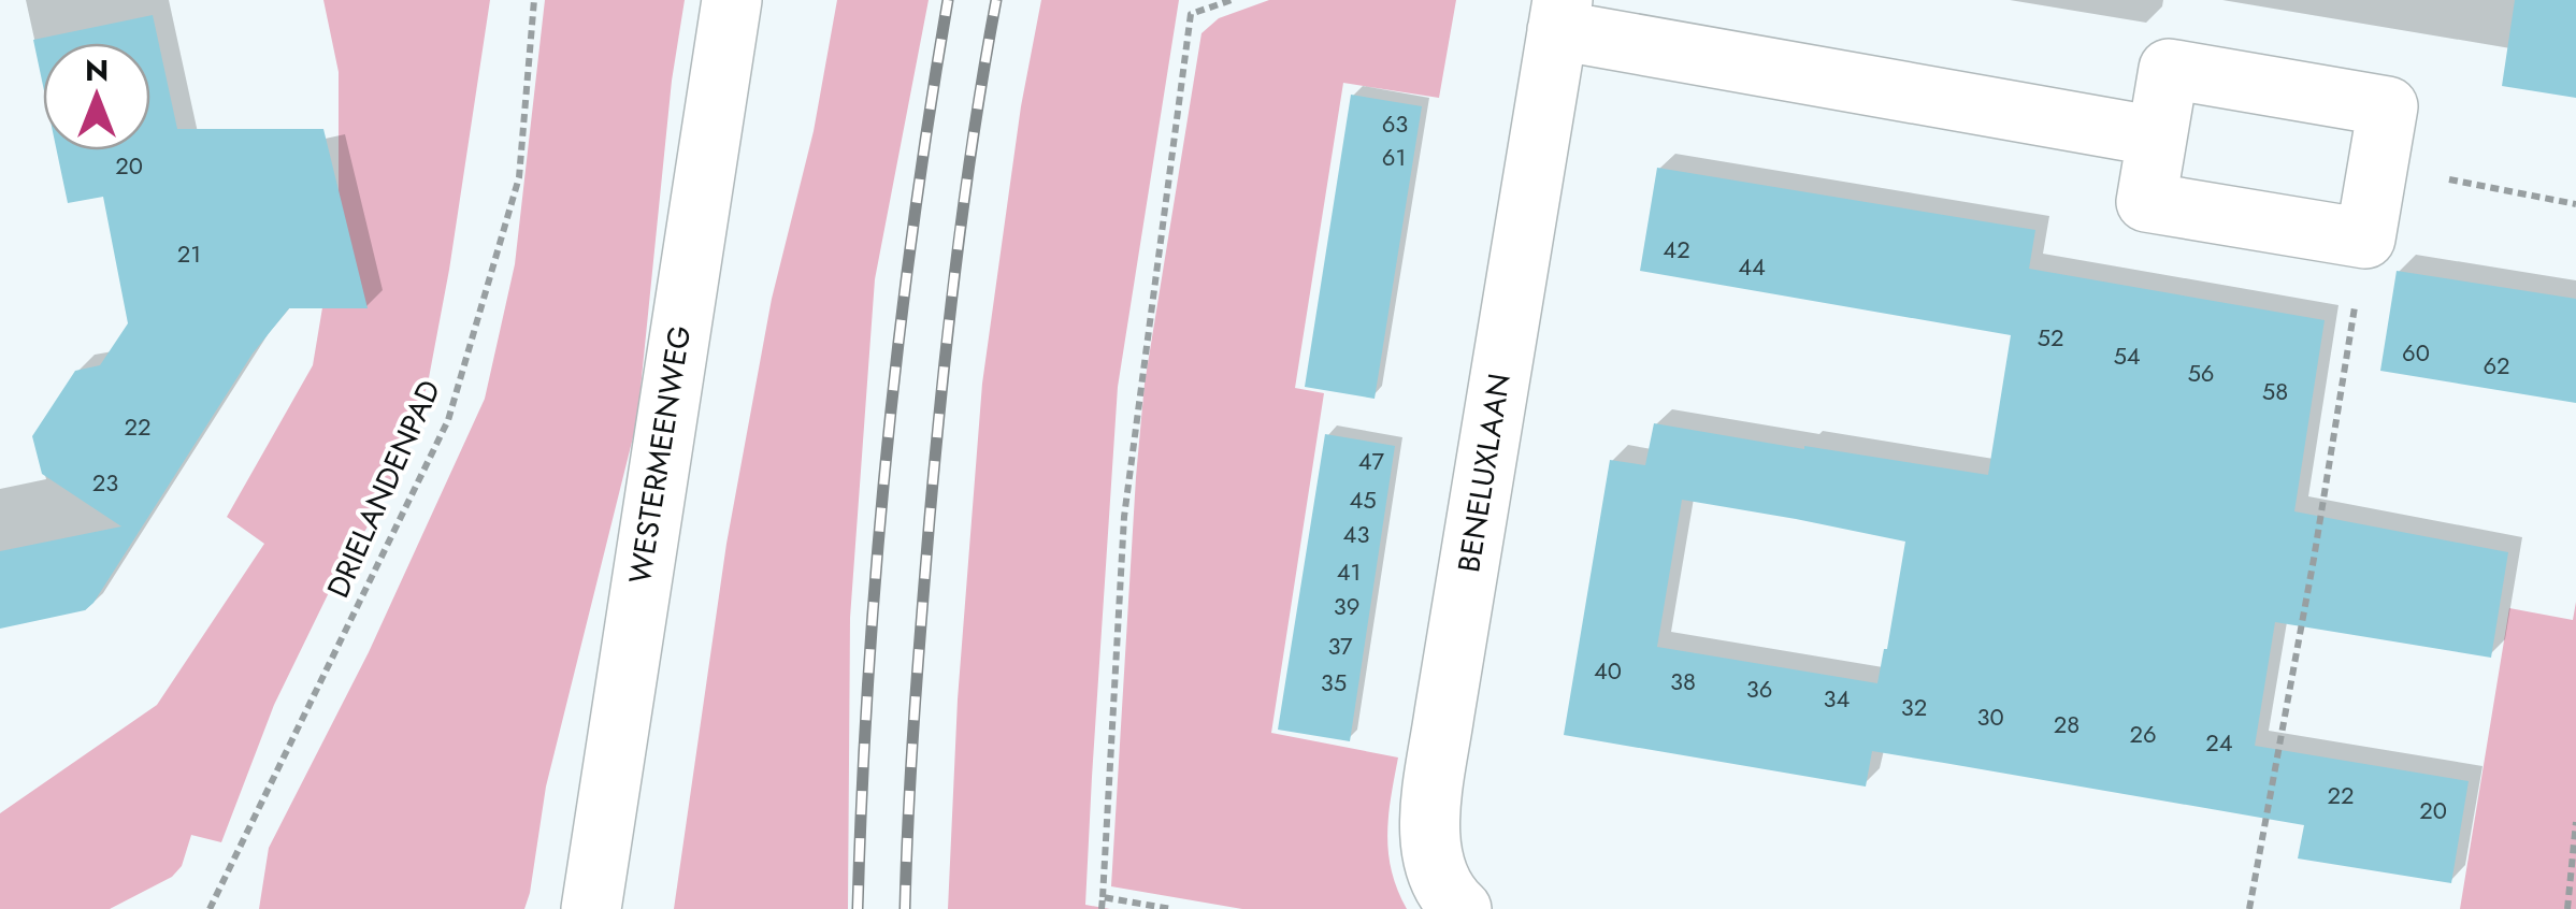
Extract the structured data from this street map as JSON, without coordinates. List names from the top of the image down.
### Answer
{
  "streets": {
    "street": ["WESTERMEENWEG", "BENELUXLAAN"],
    "path": ["DRIELANDENPAD"]
  },
  "house_numbers": [
    "63",
    "61",
    "20",
    "42",
    "21",
    "44",
    "52",
    "60",
    "54",
    "62",
    "56",
    "58",
    "22",
    "47",
    "23",
    "45",
    "43",
    "41",
    "39",
    "37",
    "40",
    "38",
    "35",
    "36",
    "34",
    "32",
    "30",
    "28",
    "26",
    "24",
    "22",
    "20"
  ],
  "north": "top"
}
